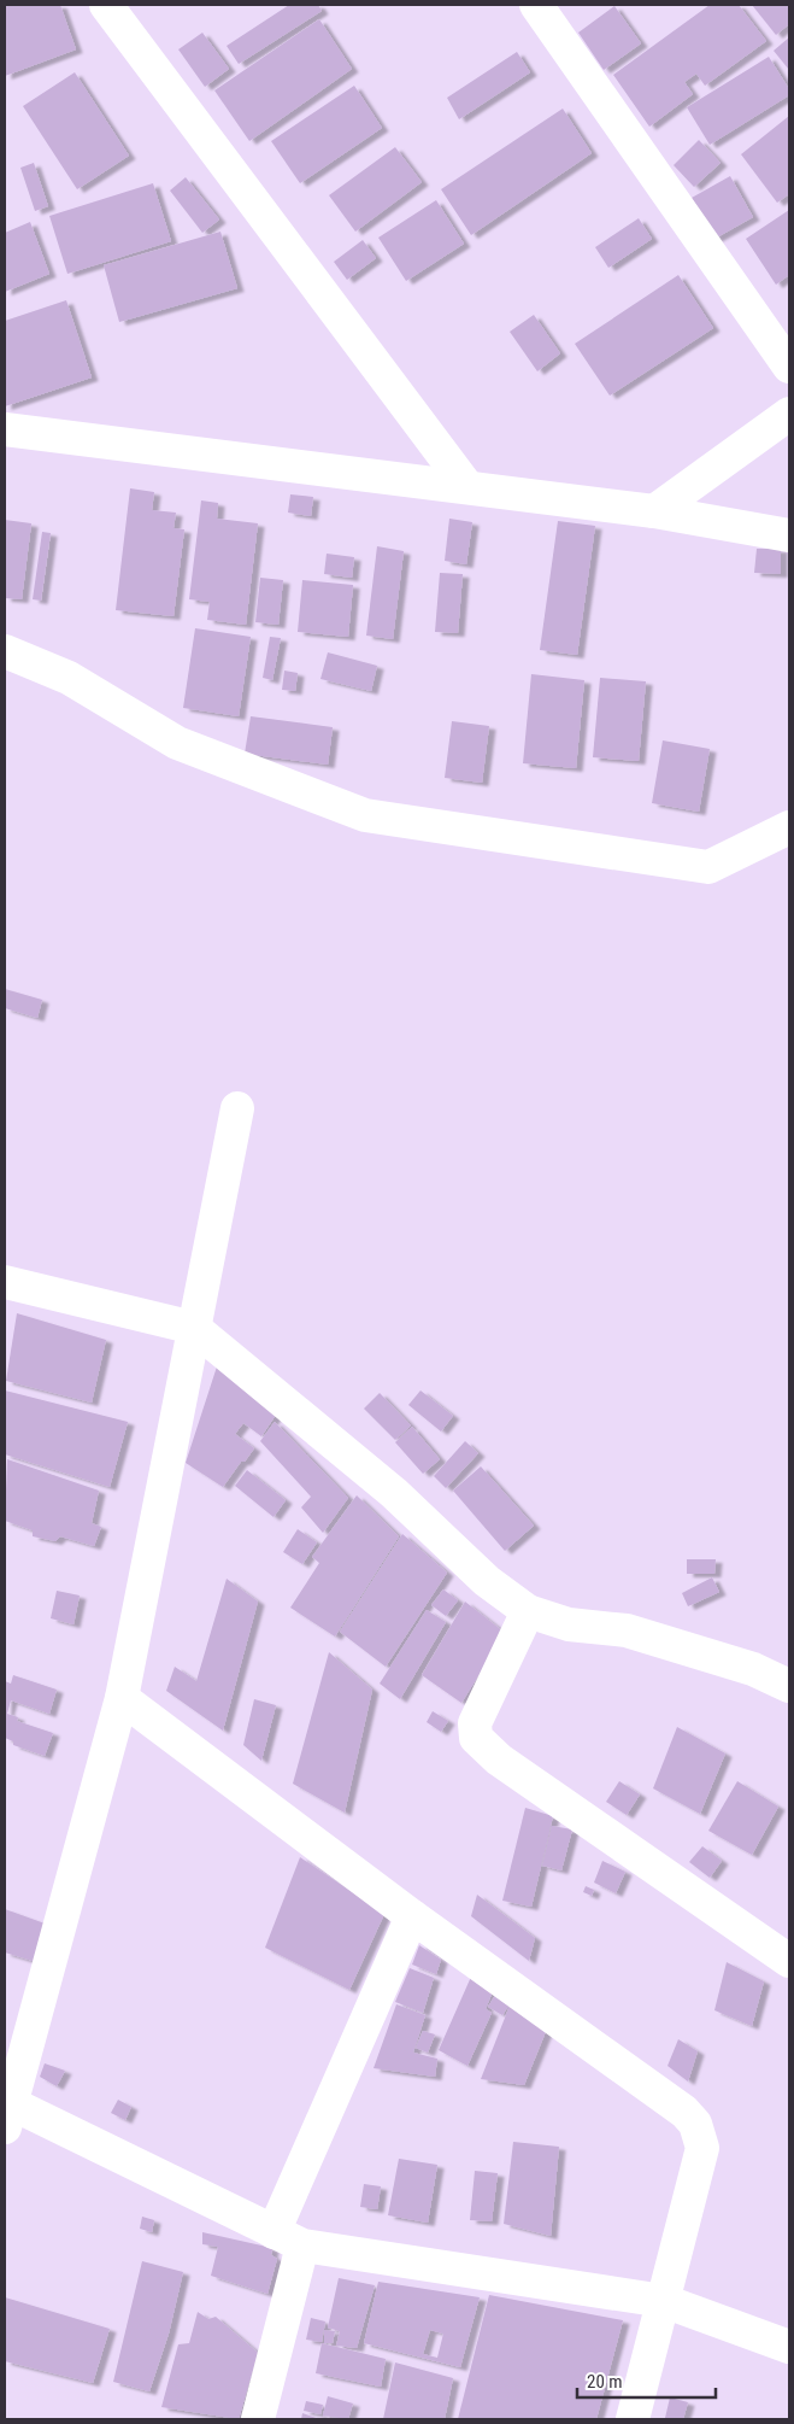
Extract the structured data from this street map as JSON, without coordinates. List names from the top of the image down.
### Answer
{
  "scale_bar": "20 m"
}
